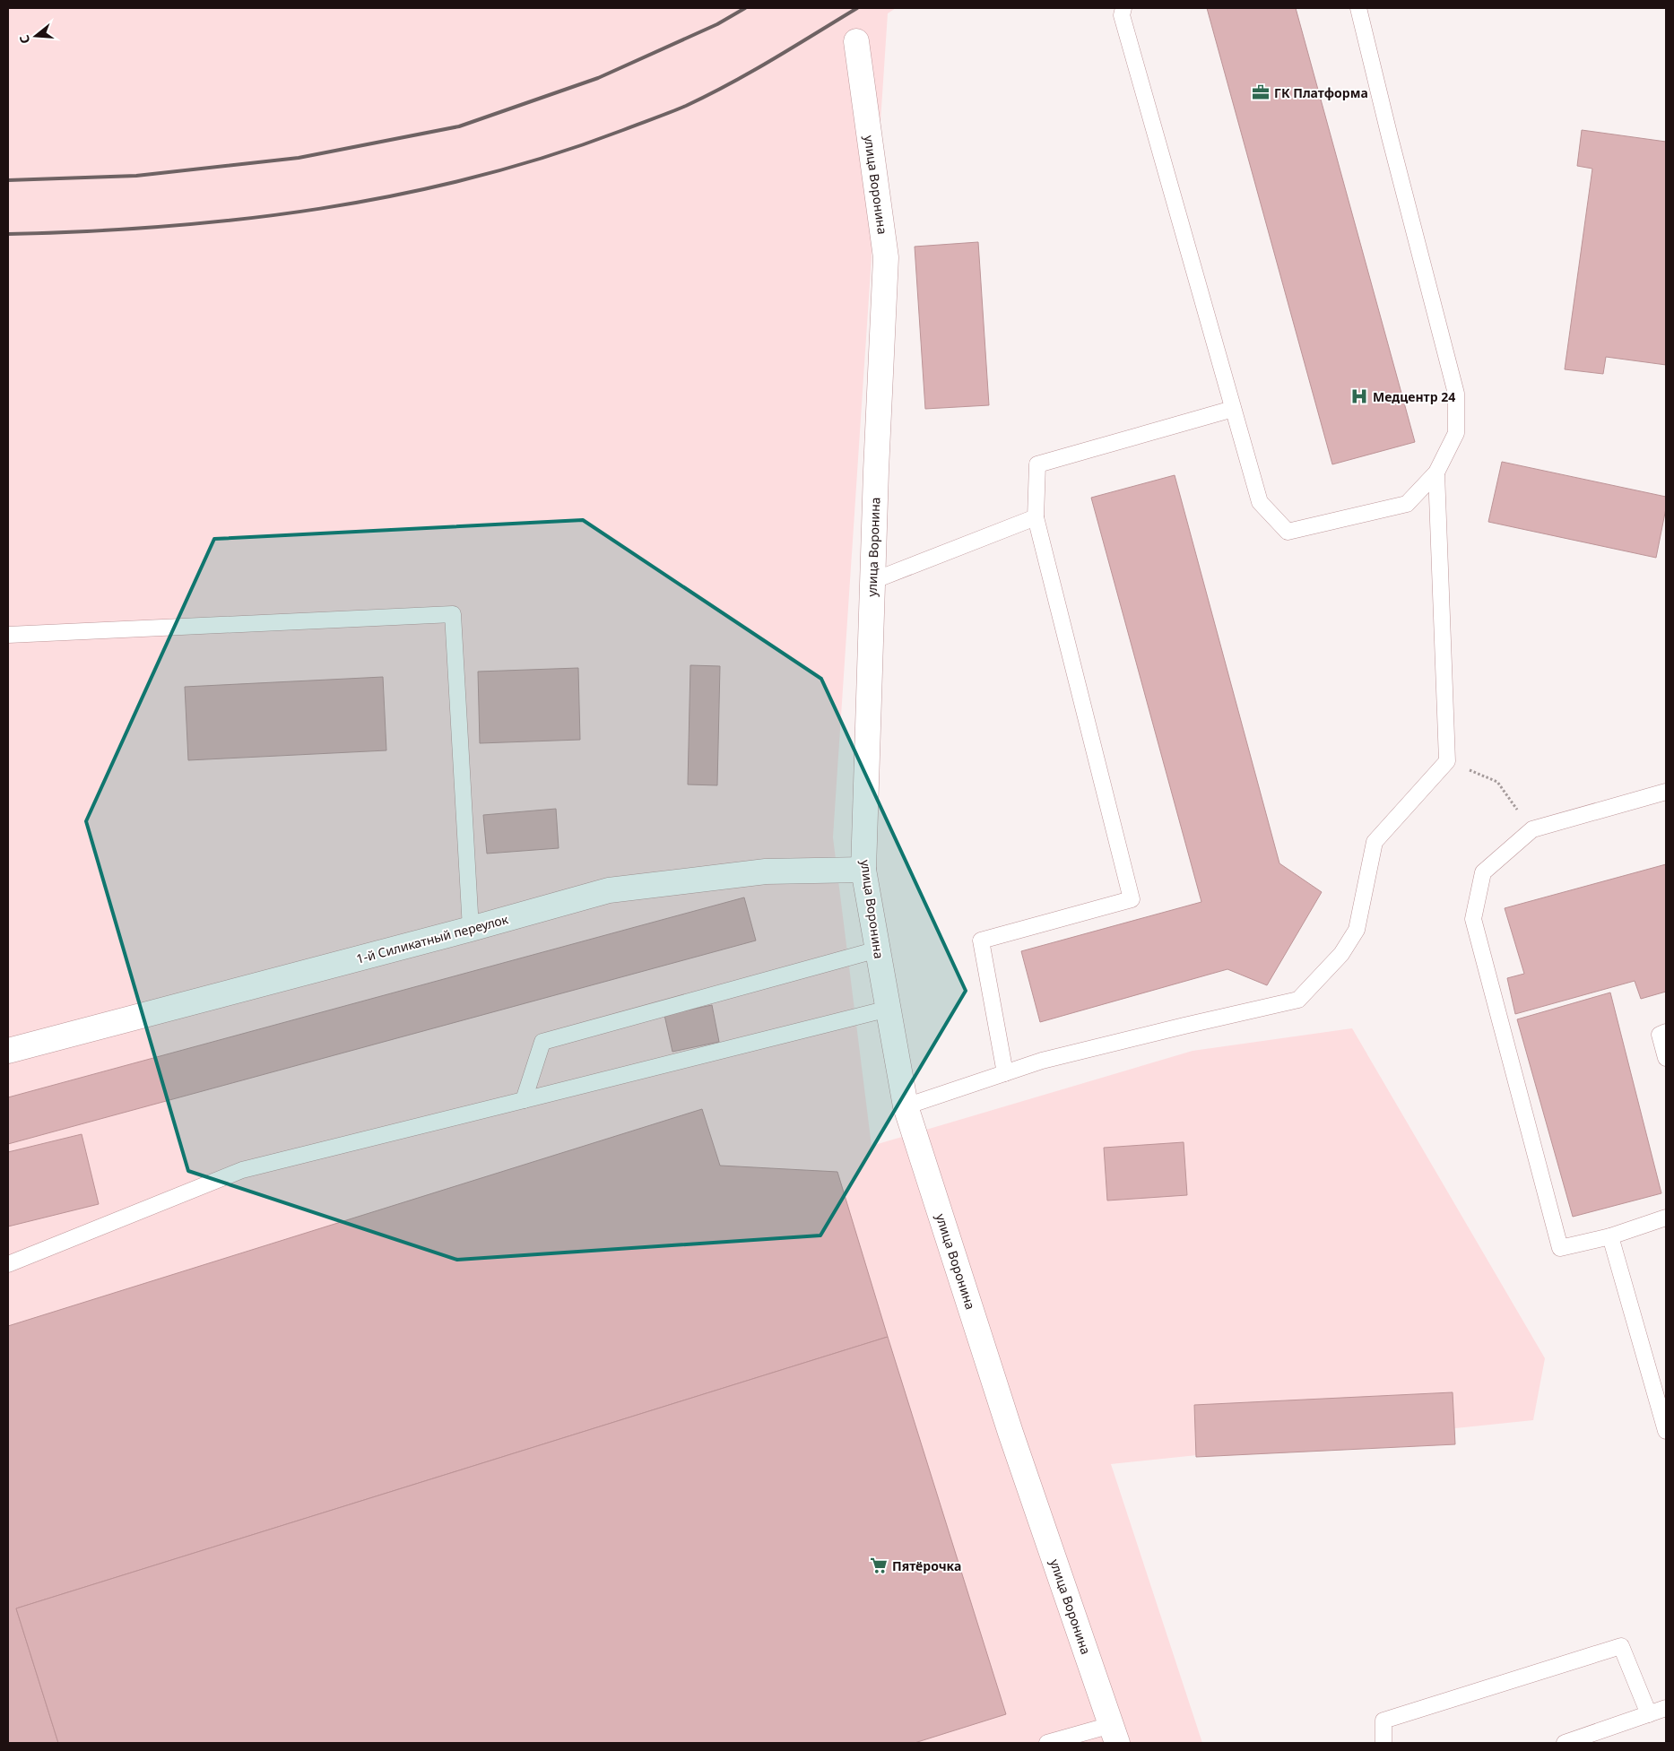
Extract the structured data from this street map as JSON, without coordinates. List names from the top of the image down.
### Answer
{
  "streets": {
    "street": ["улица Воронина", "1-й Силикатный переулок"]
  },
  "crossings": [
    ["улица Воронина", "1-й Силикатный переулок"]
  ],
  "places": {
    "office": ["ГК Платформа"],
    "hospital": ["Медцентр 24"],
    "supermarket": ["Пятёрочка"]
  },
  "north": "left"
}
